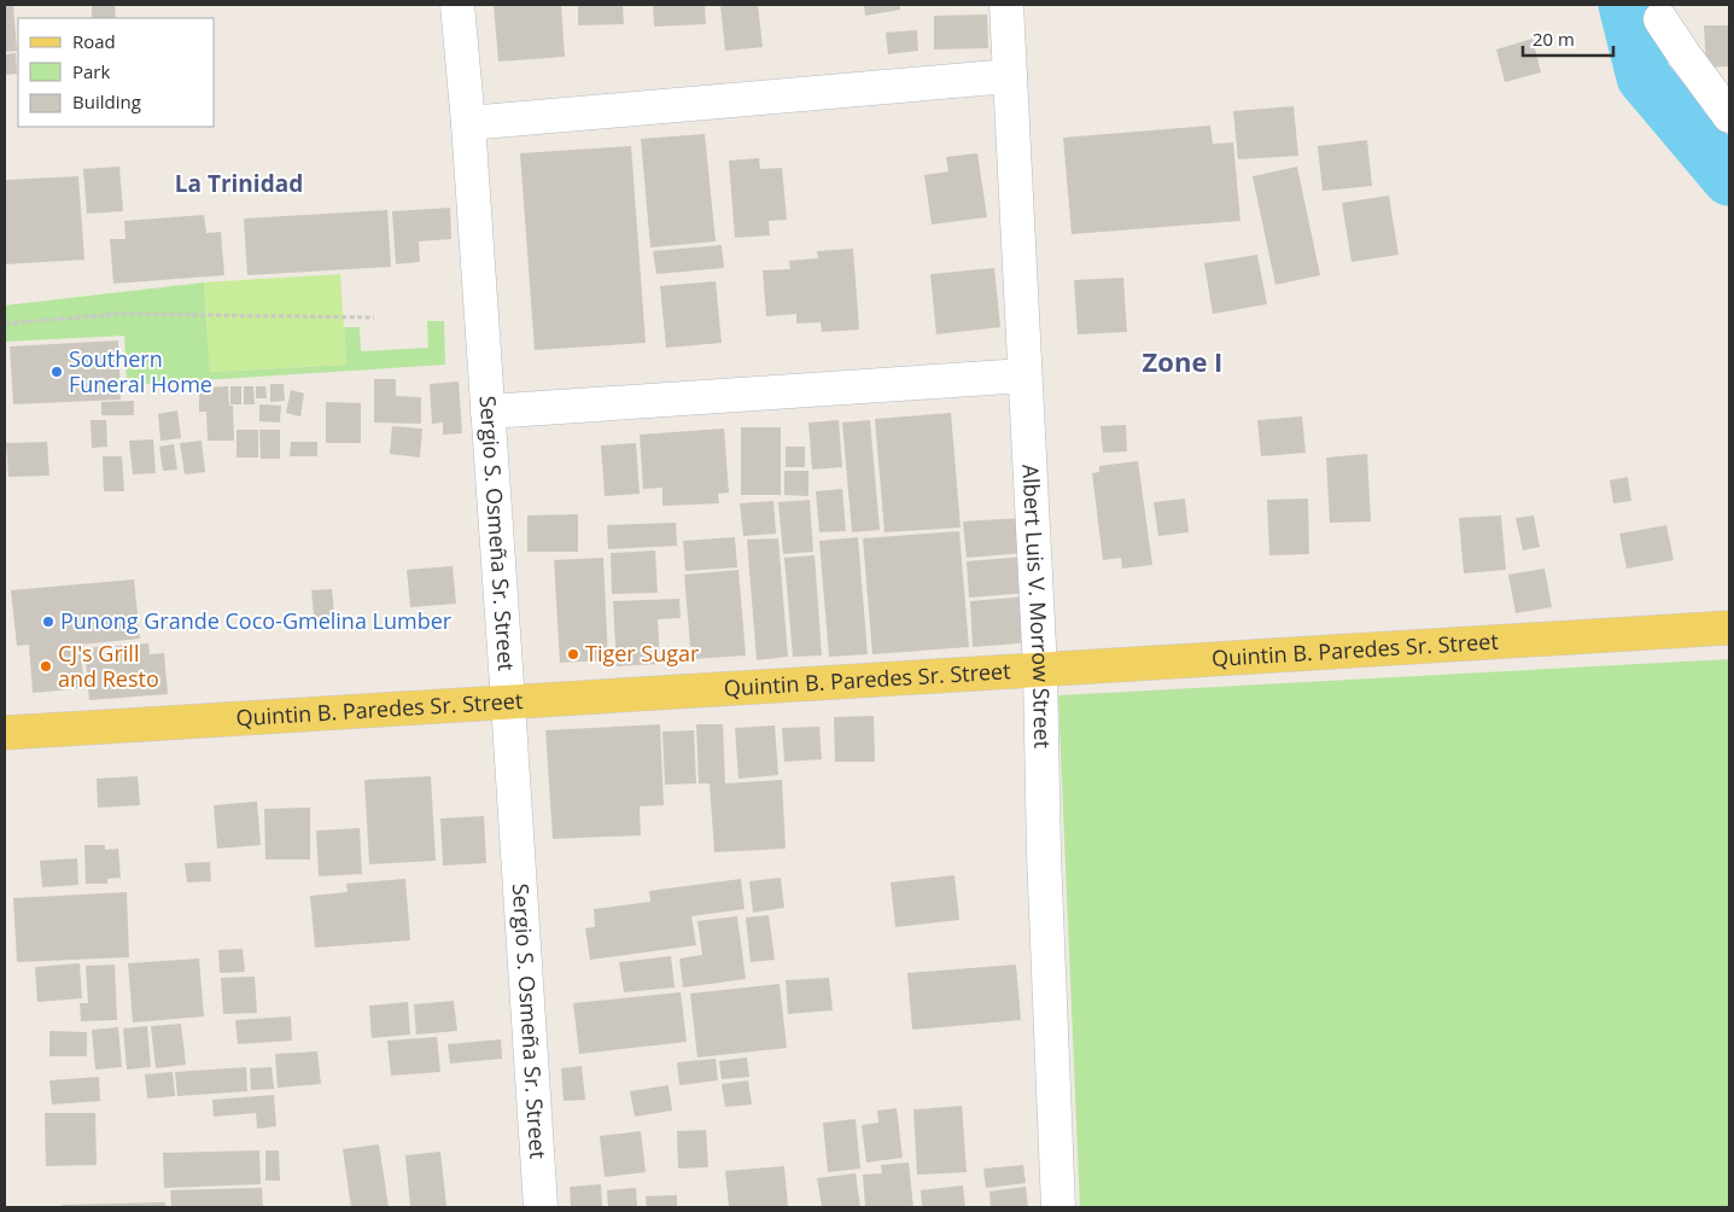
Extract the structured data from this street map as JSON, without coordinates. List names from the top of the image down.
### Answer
{
  "streets": {
    "main road": ["Quintin B. Paredes Sr. Street"],
    "street": ["Sergio S. Osmeña Sr. Street", "Albert Luis V. Morrow Street"]
  },
  "crossings": [
    ["Sergio S. Osmeña Sr. Street", "Quintin B. Paredes Sr. Street"],
    ["Albert Luis V. Morrow Street", "Quintin B. Paredes Sr. Street"]
  ],
  "districts": ["La Trinidad", "Zone I"],
  "places": [
    "Southern Funeral Home",
    "Punong Grande Coco-Gmelina Lumber",
    "Tiger Sugar",
    "CJ's Grill and Resto"
  ],
  "legend": ["Road", "Park", "Building"],
  "scale_bar": "20 m"
}
